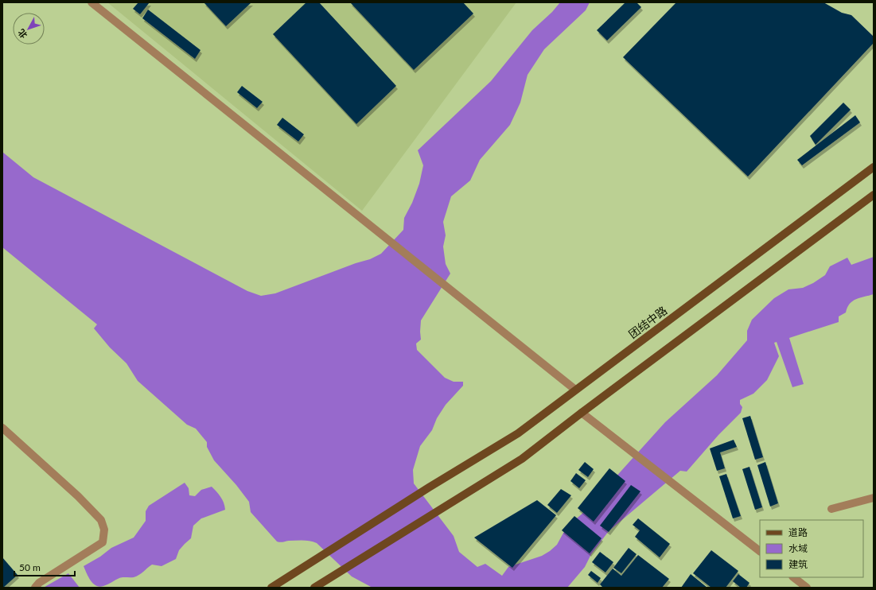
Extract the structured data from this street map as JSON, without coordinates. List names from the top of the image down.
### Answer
{
  "streets": {
    "main road": ["团结中路"]
  },
  "legend": ["道路", "水域", "建筑"],
  "scale_bar": "50 m",
  "north": "bottom left"
}
